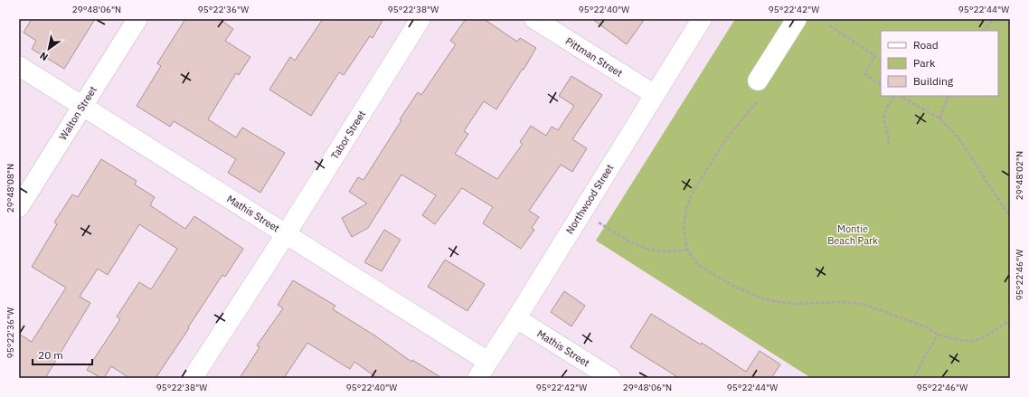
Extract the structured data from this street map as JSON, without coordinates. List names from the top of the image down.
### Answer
{
  "streets": {
    "street": [
      "Pittman Street",
      "Walton Street",
      "Tabor Street",
      "Northwood Street",
      "Mathis Street"
    ]
  },
  "crossings": [
    ["Pittman Street", "Northwood Street"],
    ["Walton Street", "Mathis Street"],
    ["Tabor Street", "Mathis Street"],
    ["Northwood Street", "Mathis Street"]
  ],
  "parks": ["Montie Beach Park"],
  "legend": ["Road", "Park", "Building"],
  "scale_bar": "20 m",
  "north": "bottom left",
  "coordinates": [
    "29°48'06\"N",
    "95°22'36\"W",
    "95°22'38\"W",
    "95°22'40\"W",
    "95°22'42\"W",
    "95°22'44\"W",
    "29°48'02\"N",
    "29°48'08\"N",
    "95°22'46\"W"
  ]
}
